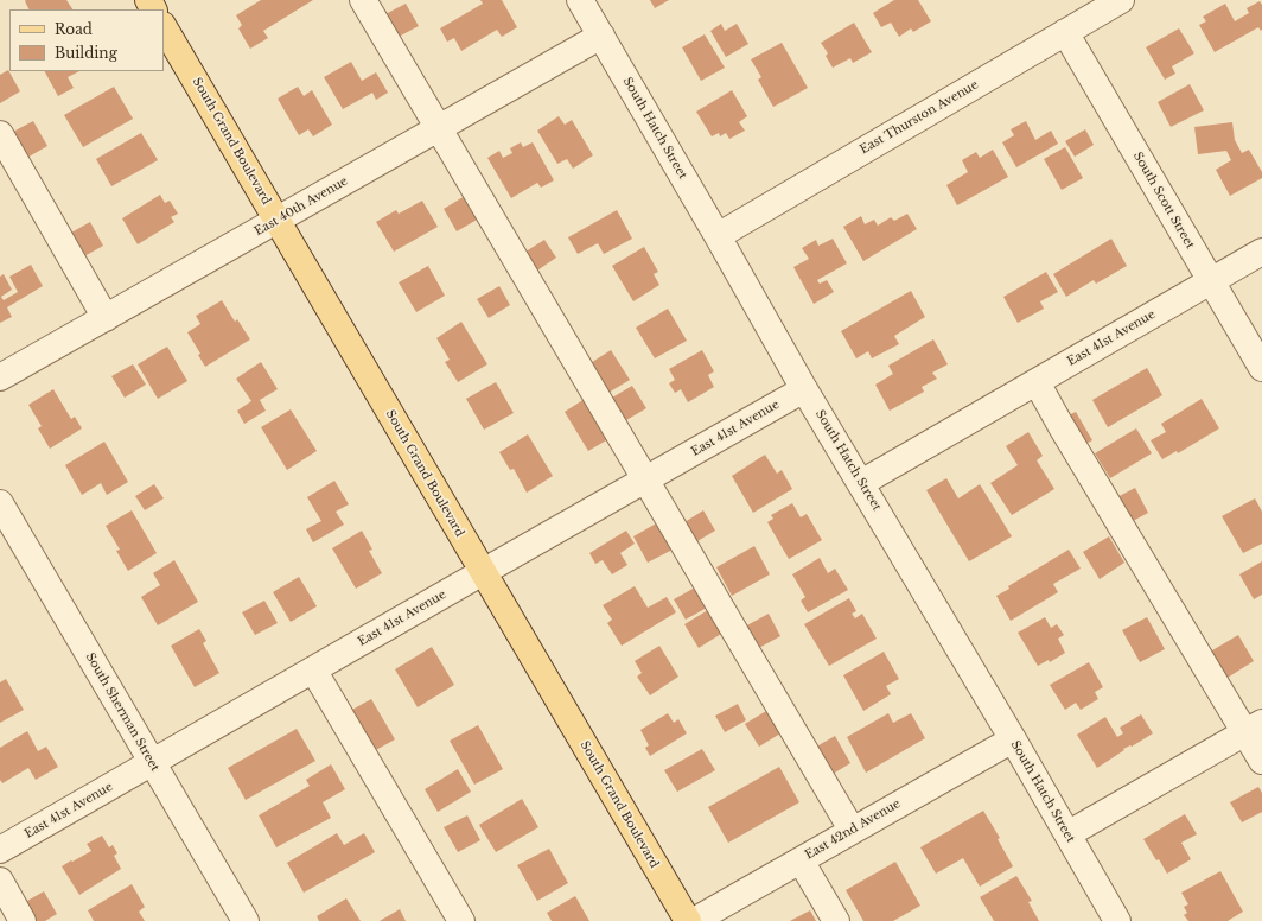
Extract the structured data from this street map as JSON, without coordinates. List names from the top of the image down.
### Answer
{
  "streets": {
    "main road": ["South Grand Boulevard"],
    "street": [
      "East Thurston Avenue",
      "South Hatch Street",
      "South Scott Street",
      "East 40th Avenue",
      "East 41st Avenue",
      "South Sherman Street",
      "East 42nd Avenue"
    ]
  },
  "crossings": [
    ["East Thurston Avenue", "South Hatch Street"],
    ["East Thurston Avenue", "South Scott Street"],
    ["South Hatch Street", "East 40th Avenue"],
    ["South Hatch Street", "East 41st Avenue"],
    ["South Hatch Street", "East 42nd Avenue"],
    ["South Grand Boulevard", "East 40th Avenue"],
    ["South Grand Boulevard", "East 41st Avenue"],
    ["South Scott Street", "East 41st Avenue"],
    ["East 41st Avenue", "South Sherman Street"]
  ],
  "legend": ["Road", "Building"]
}
